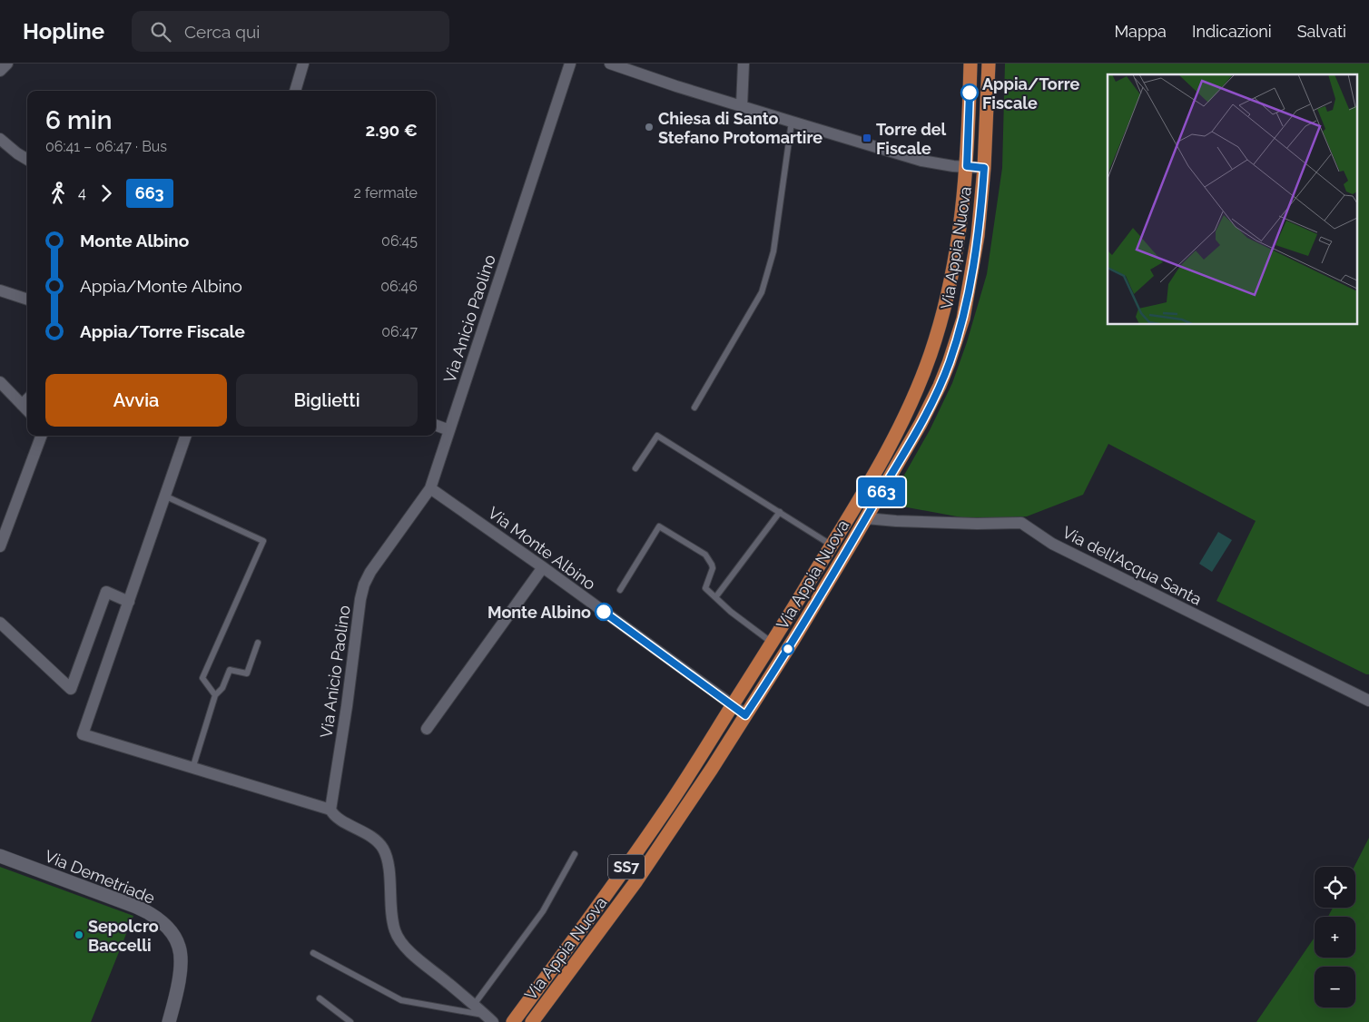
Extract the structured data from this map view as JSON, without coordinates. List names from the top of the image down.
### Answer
{
  "streets": {
    "main road": ["Via Appia Nuova", "SS7"],
    "street": [
      "Via Anicio Paolino",
      "Via Monte Albino",
      "Via dell'Acqua Santa",
      "Via Demetriade"
    ]
  },
  "crossings": [
    ["Via Appia Nuova", "Via Monte Albino"],
    ["Via Appia Nuova", "Via dell'Acqua Santa"],
    ["Via Anicio Paolino", "Via Monte Albino"]
  ],
  "places": {
    "other": [
      "Appia/Torre Fiscale",
      "Chiesa di Santo Stefano Protomartire",
      "Monte Albino",
      "Sepolcro Baccelli"
    ],
    "transit": ["Torre del Fiscale"]
  },
  "lines": ["bus line 663"],
  "page": {
    "header": "Hopline",
    "search": "Cerca qui",
    "nav": ["Mappa", "Indicazioni", "Salvati"],
    "on_map": "663",
    "heading": ["6 min", "06:41 – 06:47 · Bus", "2.90 €"],
    "legs": ["4", "663", "2 fermate"],
    "list": [
      {
        "name": "Monte Albino",
        "value": "06:45"
      },
      {
        "name": "Appia/Monte Albino",
        "value": "06:46"
      },
      {
        "name": "Appia/Torre Fiscale",
        "value": "06:47"
      }
    ],
    "buttons": ["Avvia", "Biglietti"],
    "map_buttons": ["+", "−"]
  }
}
